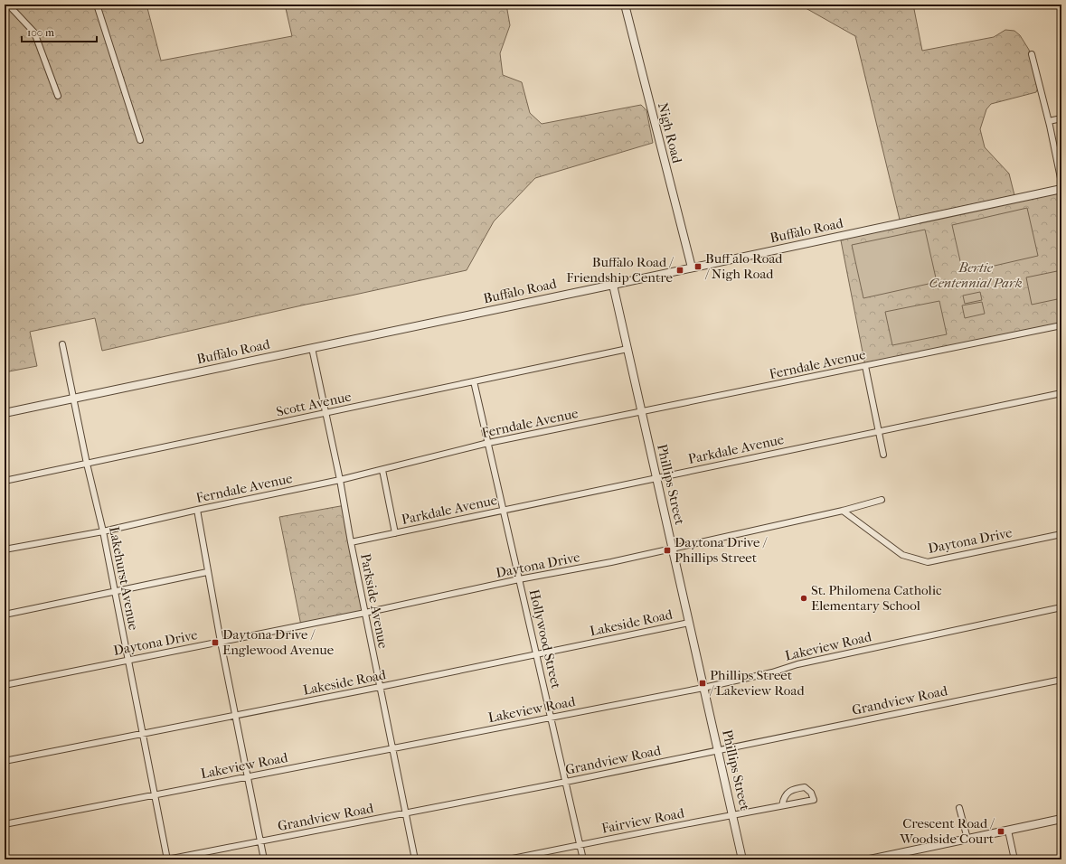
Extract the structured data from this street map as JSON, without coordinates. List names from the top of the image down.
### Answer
{
  "streets": {
    "street": [
      "Nigh Road",
      "Buffalo Road",
      "Ferndale Avenue",
      "Scott Avenue",
      "Parkdale Avenue",
      "Phillips Street",
      "Daytona Drive",
      "Lakehurst Avenue",
      "Parkside Avenue",
      "Lakeside Road",
      "Hollywood Street",
      "Lakeview Road",
      "Grandview Road",
      "Fairview Road"
    ]
  },
  "crossings": [
    ["Nigh Road", "Buffalo Road"],
    ["Buffalo Road", "Phillips Street"],
    ["Buffalo Road", "Lakehurst Avenue"],
    ["Buffalo Road", "Parkside Avenue"],
    ["Ferndale Avenue", "Phillips Street"],
    ["Ferndale Avenue", "Lakehurst Avenue"],
    ["Ferndale Avenue", "Parkside Avenue"],
    ["Ferndale Avenue", "Hollywood Street"],
    ["Scott Avenue", "Phillips Street"],
    ["Scott Avenue", "Lakehurst Avenue"],
    ["Scott Avenue", "Parkside Avenue"],
    ["Scott Avenue", "Hollywood Street"],
    ["Parkdale Avenue", "Phillips Street"],
    ["Parkdale Avenue", "Parkside Avenue"],
    ["Parkdale Avenue", "Hollywood Street"],
    ["Phillips Street", "Daytona Drive"],
    ["Phillips Street", "Lakeside Road"],
    ["Phillips Street", "Lakeview Road"],
    ["Phillips Street", "Grandview Road"],
    ["Phillips Street", "Fairview Road"],
    ["Daytona Drive", "Lakehurst Avenue"],
    ["Daytona Drive", "Parkside Avenue"],
    ["Daytona Drive", "Hollywood Street"],
    ["Lakehurst Avenue", "Lakeside Road"],
    ["Lakehurst Avenue", "Lakeview Road"],
    ["Lakehurst Avenue", "Grandview Road"],
    ["Parkside Avenue", "Lakeside Road"],
    ["Parkside Avenue", "Lakeview Road"],
    ["Parkside Avenue", "Grandview Road"],
    ["Lakeside Road", "Hollywood Street"],
    ["Hollywood Street", "Lakeview Road"],
    ["Hollywood Street", "Grandview Road"],
    ["Hollywood Street", "Fairview Road"]
  ],
  "parks": ["Bertie Centennial Park"],
  "places": {
    "transit": [
      "Buff alo Road / Nigh Road",
      "Buffalo Road / Friendship Centre",
      "Daytona Drive / Phillips Street",
      "Daytona Drive / Englewood Avenue",
      "Phillips Street / Lakeview Road",
      "Crescent Road / Woodside Court"
    ],
    "other": ["St. Philomena Catholic Elementary School"]
  },
  "scale_bar": "100 m"
}
